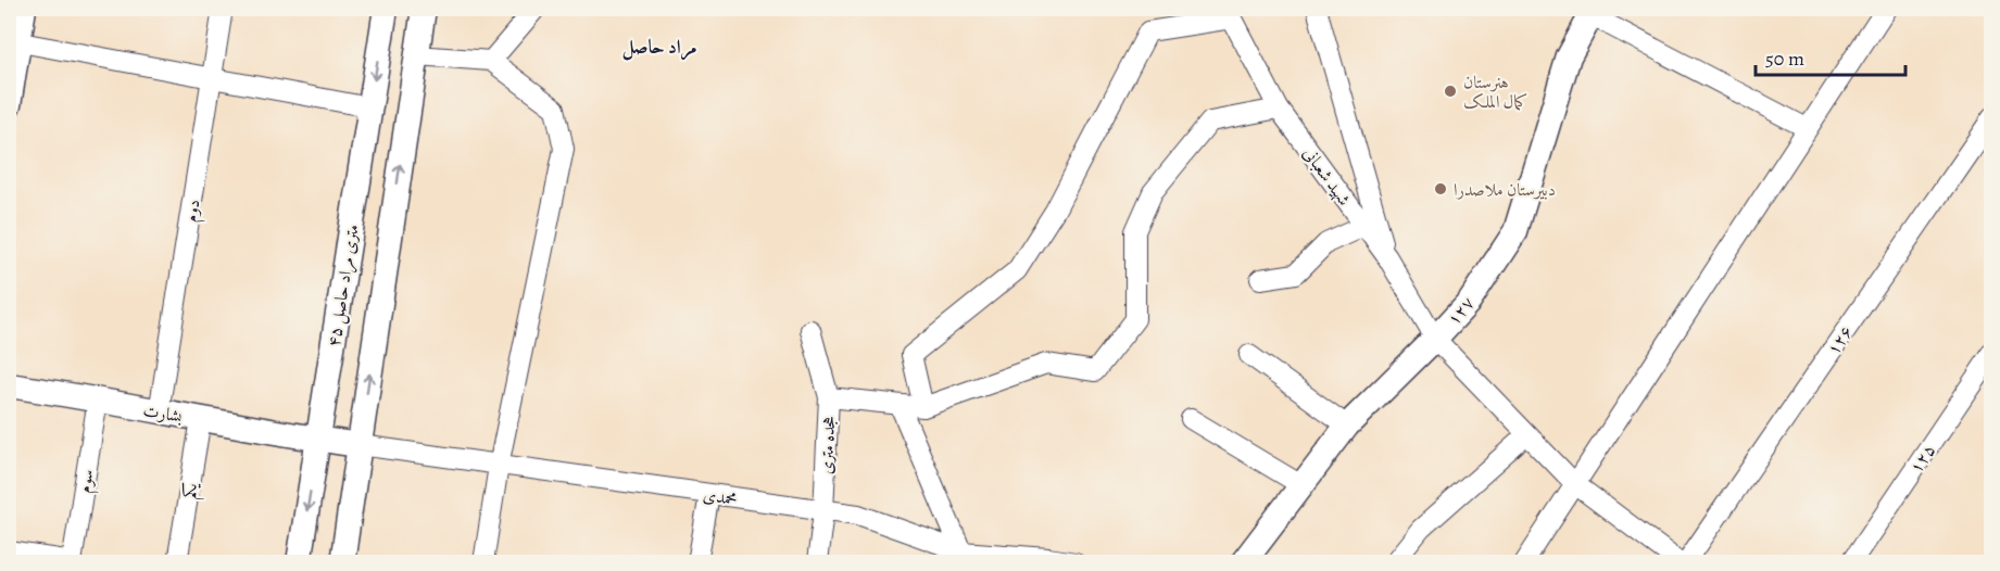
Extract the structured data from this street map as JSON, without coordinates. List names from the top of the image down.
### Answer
{
  "streets": {
    "street": [
      "شهید شعبانی",
      "دوم",
      "۴۵ متری مراد حاصل",
      "۱۲۷",
      "۱۲۶",
      "بشارت",
      "هجده متری",
      "۱۲۵",
      "سوم",
      "یکم",
      "محمدی"
    ]
  },
  "crossings": [
    ["شهید شعبانی", "۱۲۷"],
    ["دوم", "بشارت"],
    ["۴۵ متری مراد حاصل", "بشارت"],
    ["بشارت", "سوم"],
    ["بشارت", "یکم"],
    ["بشارت", "محمدی"],
    ["هجده متری", "محمدی"]
  ],
  "districts": ["مراد حاصل"],
  "places": ["هنرستان کمال الملک", "دبیرستان ملاصدرا"],
  "scale_bar": "50 m"
}
